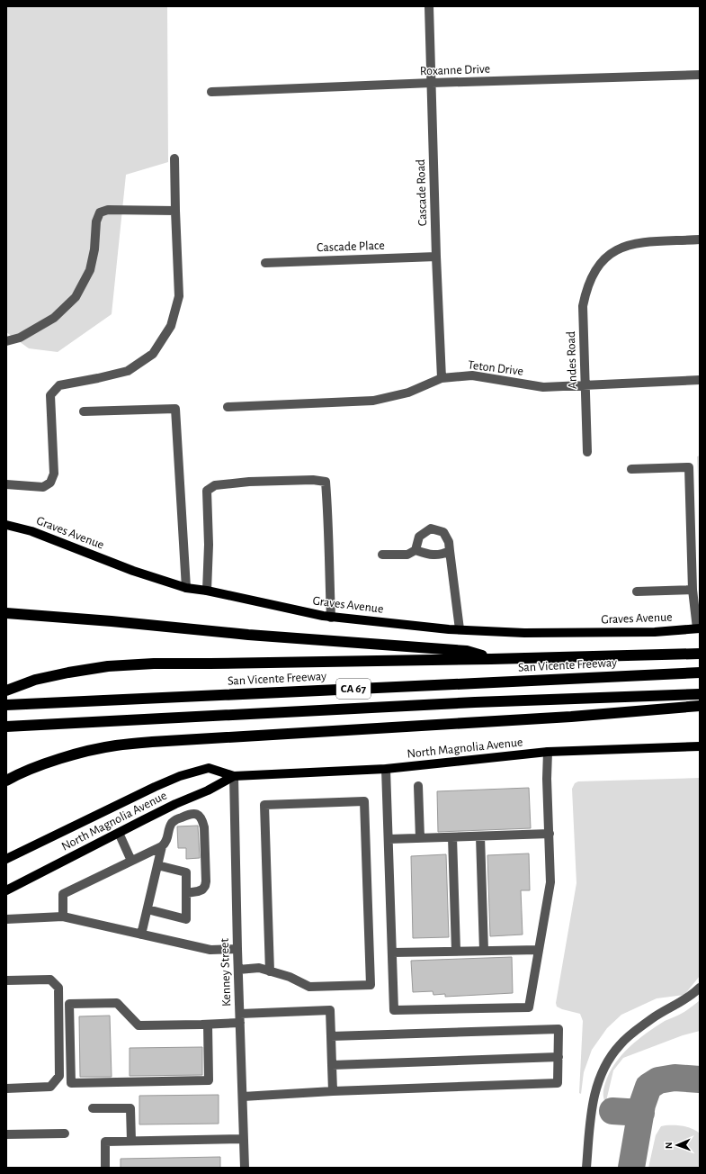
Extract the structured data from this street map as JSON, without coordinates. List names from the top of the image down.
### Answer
{
  "streets": {
    "highway": ["San Vicente Freeway", "CA 67"],
    "main road": ["Graves Avenue", "North Magnolia Avenue"],
    "street": [
      "Roxanne Drive",
      "Cascade Road",
      "Cascade Place",
      "Andes Road",
      "Teton Drive",
      "Kenney Street"
    ]
  },
  "crossings": [
    ["Roxanne Drive", "Cascade Road"],
    ["Cascade Road", "Cascade Place"],
    ["Cascade Road", "Teton Drive"],
    ["Andes Road", "Teton Drive"],
    ["North Magnolia Avenue", "Kenney Street"]
  ],
  "north": "left"
}
